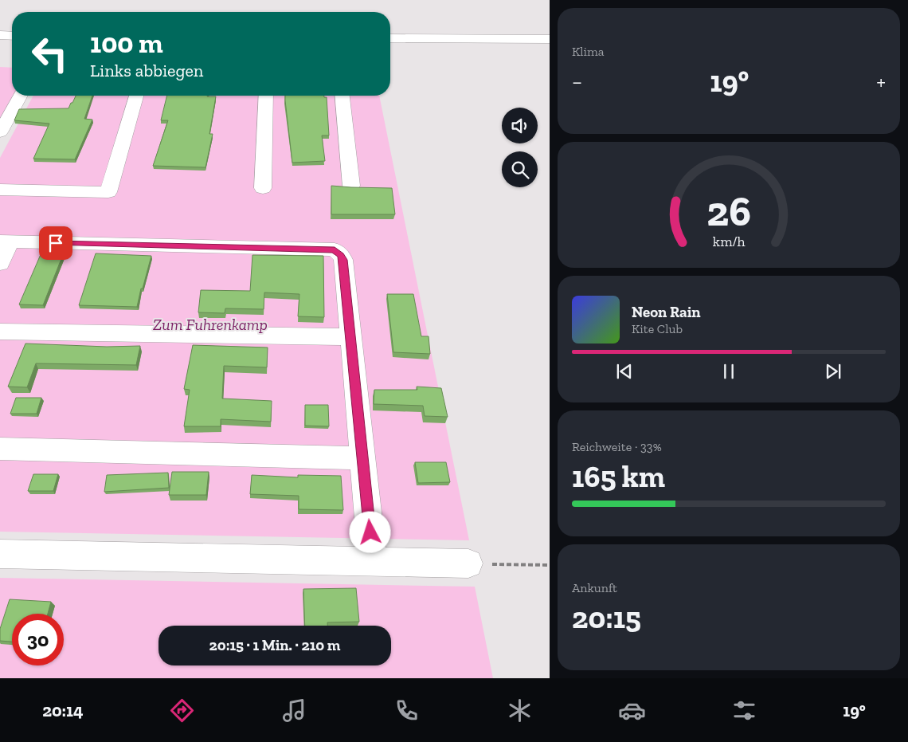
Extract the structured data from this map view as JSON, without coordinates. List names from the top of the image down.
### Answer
{
  "parks": ["Zum Fuhrenkamp"],
  "page": {
    "tile": [
      "Klima",
      ["Reichweite · 33%", "165 km"],
      ["Ankunft", "20:15"]
    ],
    "turn": ["100 m", "Links abbiegen"],
    "heat": ["−", "19°", "+"],
    "song": ["Neon Rain", "Kite Club"],
    "limit": "30",
    "trip": "20:15 · 1 Min. · 210 m",
    "tabs": ["20:14", "19°"],
    "gauge": ["26", "km/h"]
  }
}
